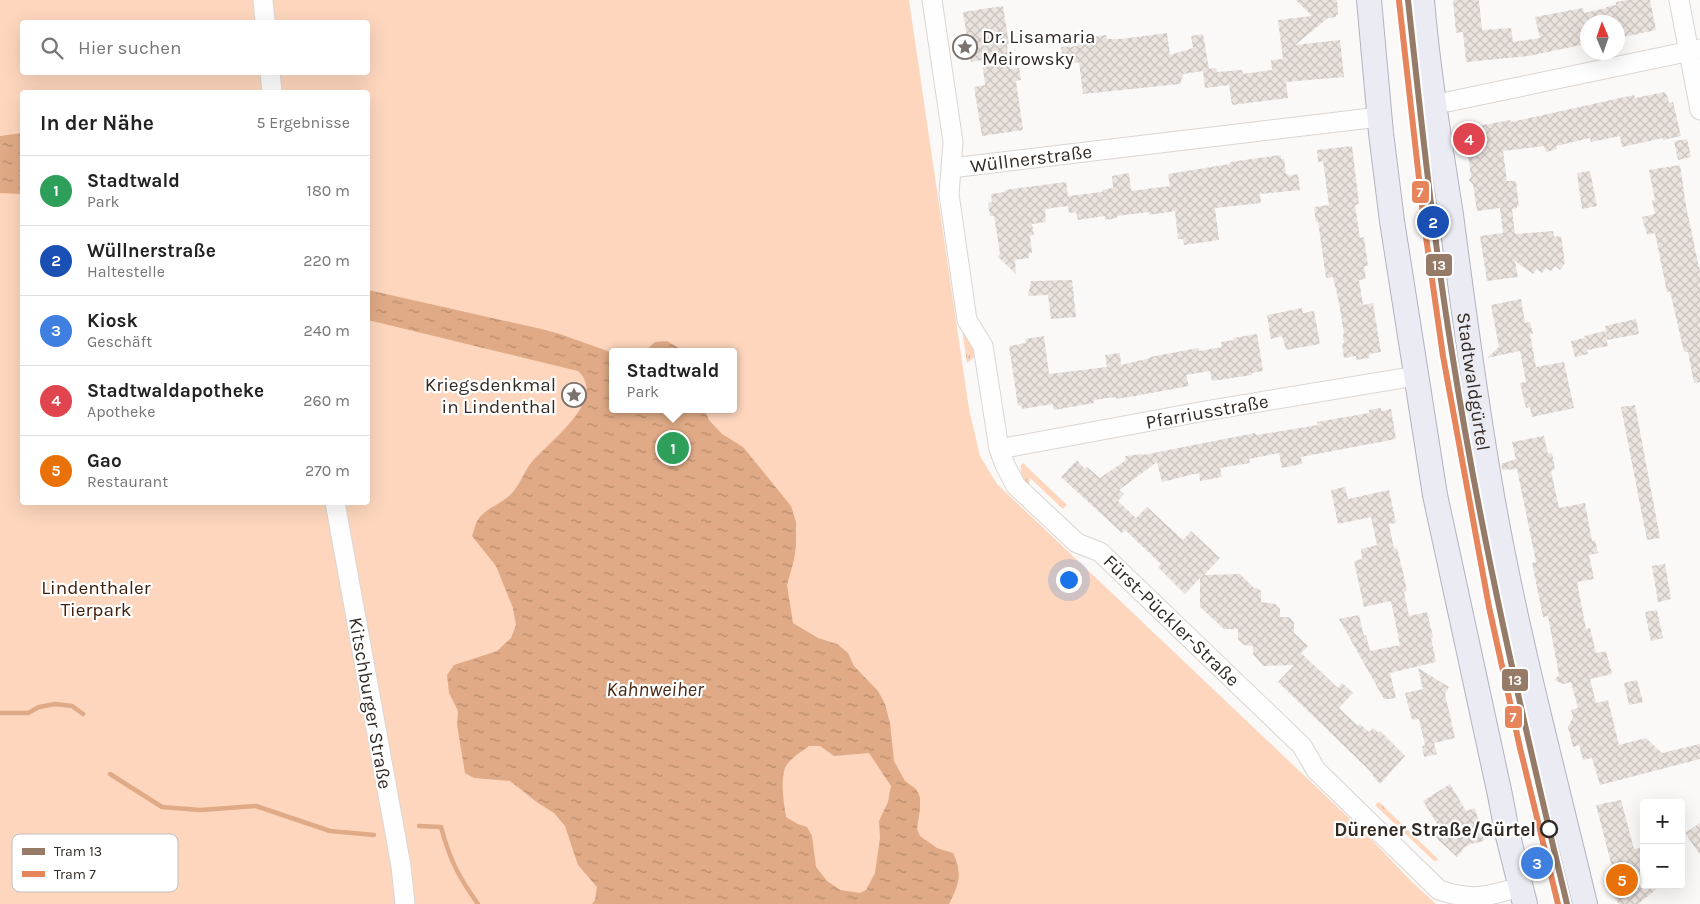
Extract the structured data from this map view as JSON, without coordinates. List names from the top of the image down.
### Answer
{
  "streets": {
    "main road": ["Stadtwaldgürtel"],
    "street": [
      "Wüllnerstraße",
      "Pfarriusstraße",
      "Fürst-Pückler-Straße",
      "Kitschburger Straße"
    ]
  },
  "crossings": [
    ["Wüllnerstraße", "Fürst-Pückler-Straße"],
    ["Pfarriusstraße", "Fürst-Pückler-Straße"]
  ],
  "water": ["Kahnweiher"],
  "parks": ["Lindenthaler Tierpark"],
  "places": {
    "place": ["Dr. Lisamaria Meirowsky", "Kriegsdenkmal in Lindenthal"],
    "other": ["Dürener Straße/Gürtel"]
  },
  "lines": ["tram line 13", "tram line 7"],
  "legend": ["Tram 13", "Tram 7"],
  "north": "top",
  "page": {
    "search": "Hier suchen",
    "heading": ["In der Nähe", "5 Ergebnisse"],
    "pins": [
      "4",
      "2",
      "1",
      "3",
      "5"
    ],
    "list": [
      {
        "mark": "1",
        "name": "Stadtwald",
        "note": "Park",
        "value": "180 m"
      },
      {
        "mark": "2",
        "name": "Wüllnerstraße",
        "note": "Haltestelle",
        "value": "220 m"
      },
      {
        "mark": "3",
        "name": "Kiosk",
        "note": "Geschäft",
        "value": "240 m"
      },
      {
        "mark": "4",
        "name": "Stadtwaldapotheke",
        "note": "Apotheke",
        "value": "260 m"
      },
      {
        "mark": "5",
        "name": "Gao",
        "note": "Restaurant",
        "value": "270 m"
      }
    ],
    "popup": ["Stadtwald", "Park"],
    "map_buttons": ["+", "−"]
  }
}
